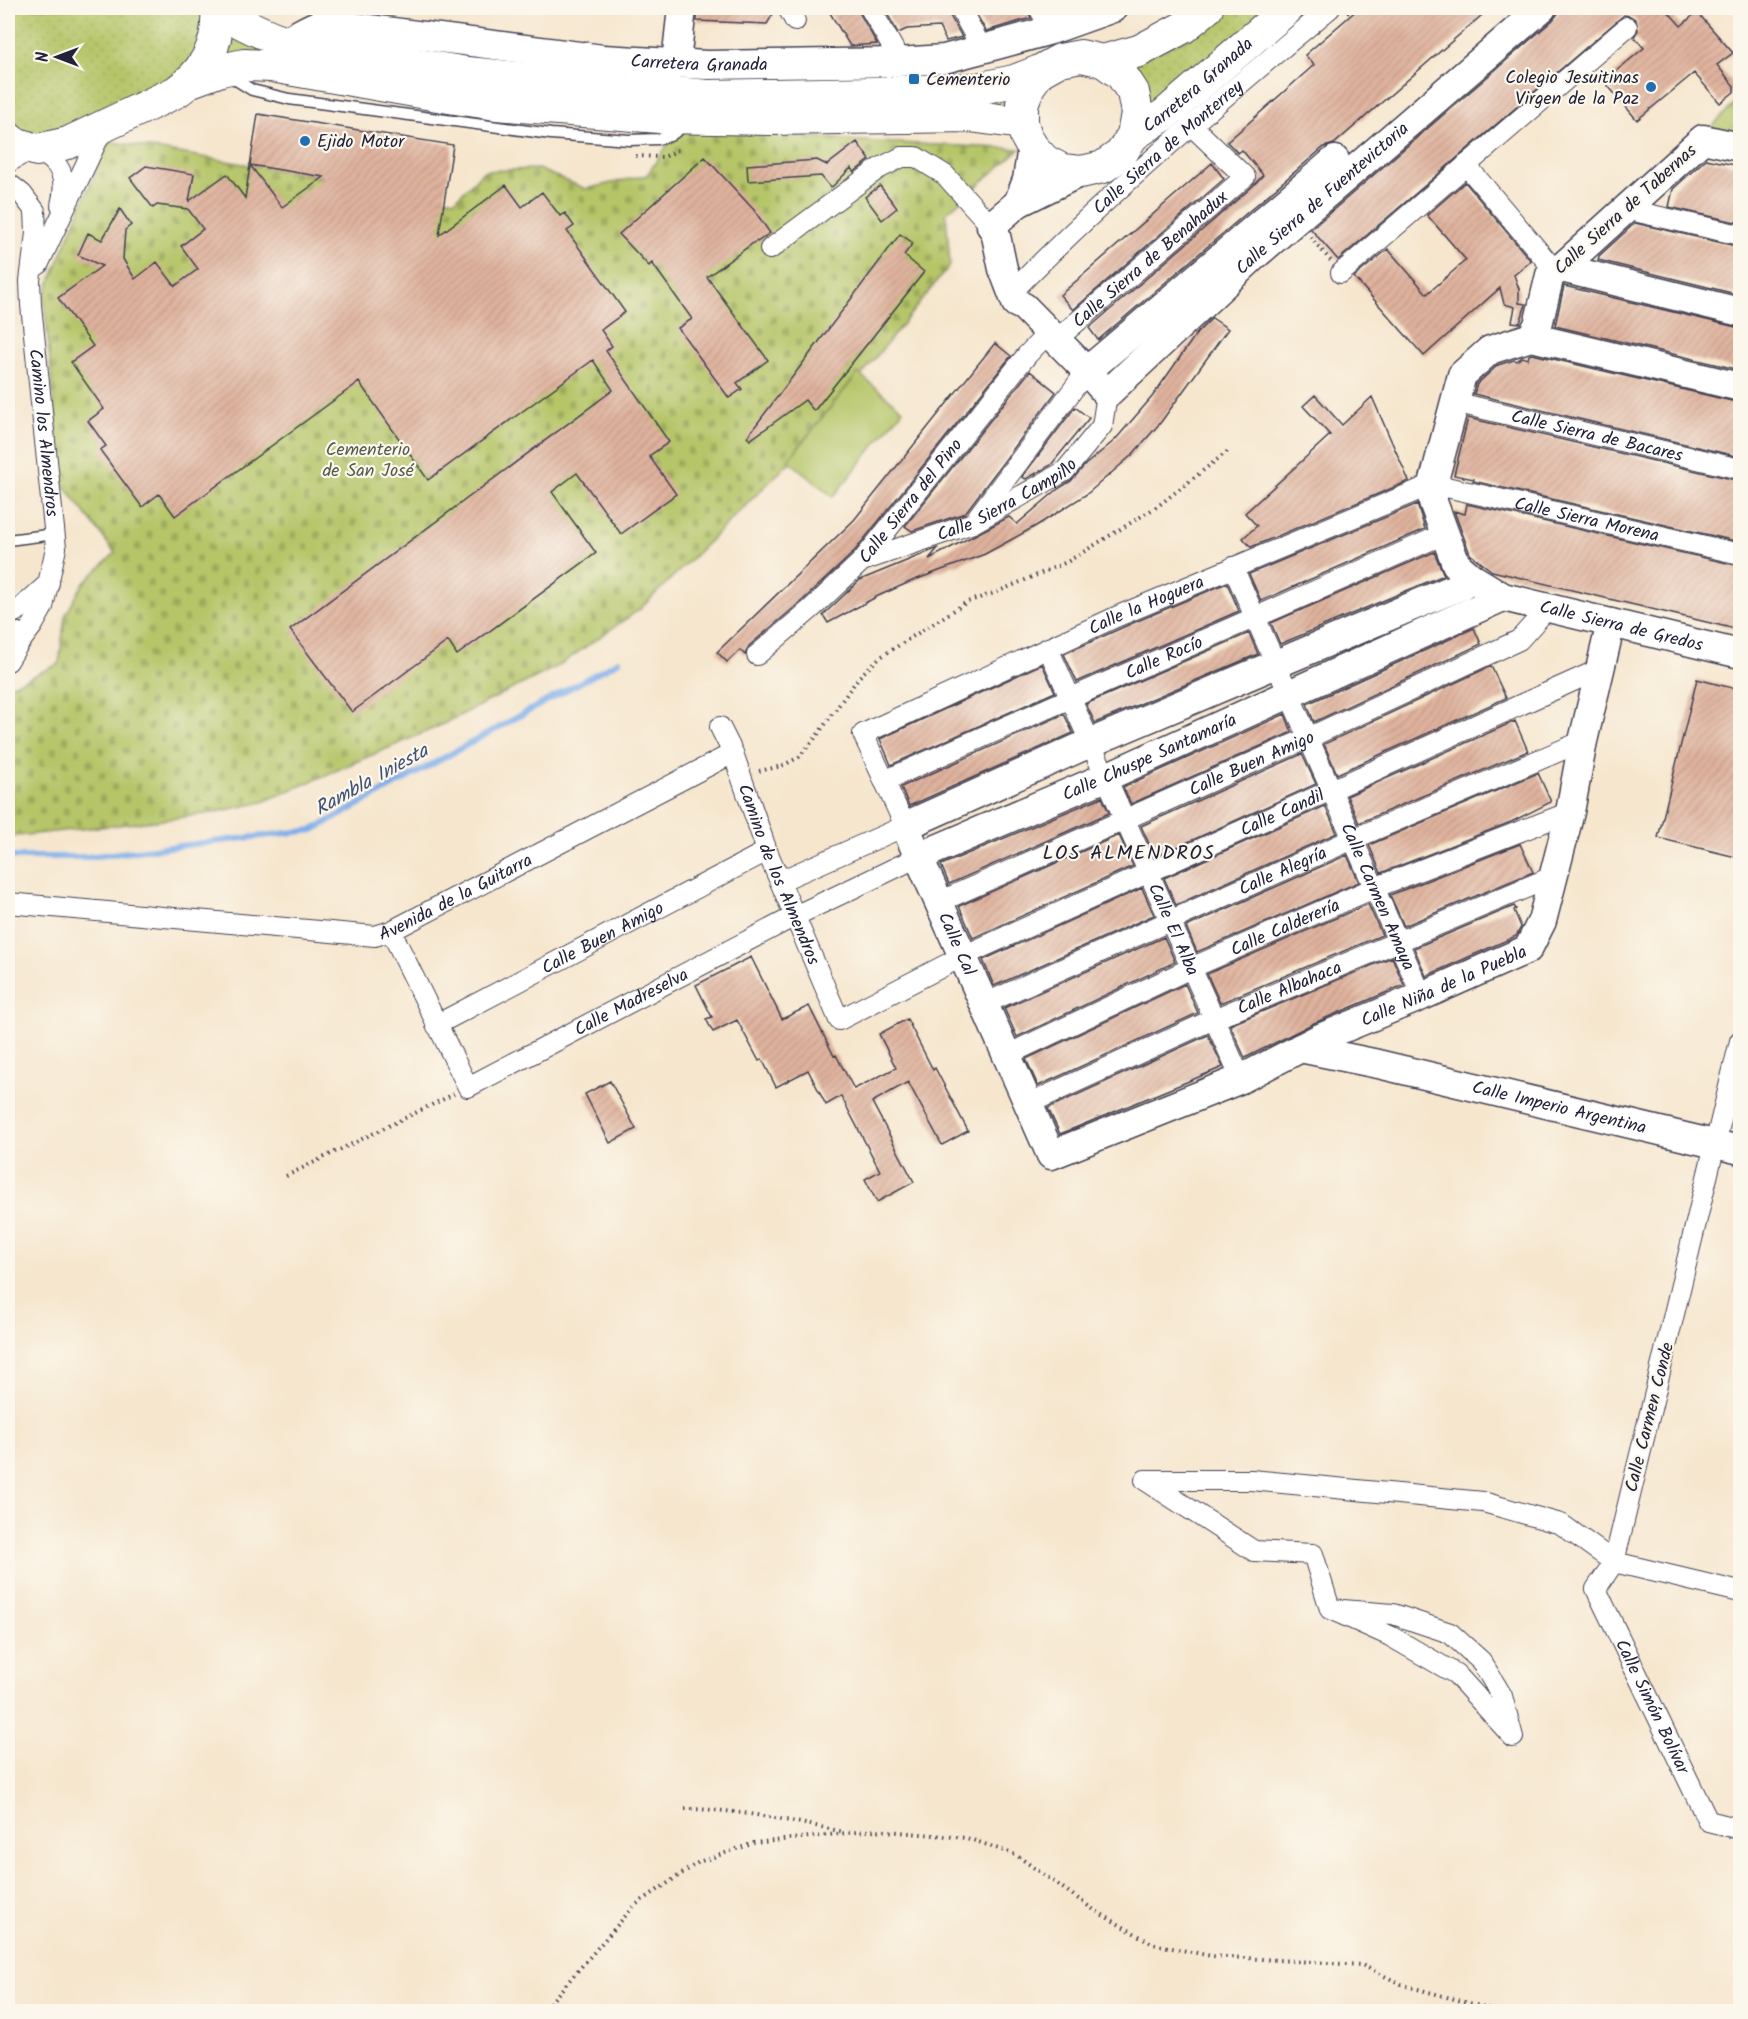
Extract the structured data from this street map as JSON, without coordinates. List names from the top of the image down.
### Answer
{
  "streets": {
    "main road": ["Carretera Granada"],
    "street": [
      "Calle Sierra de Monterrey",
      "Calle Sierra de Fuentevictoria",
      "Calle Sierra de Tabernas",
      "Calle Sierra de Benahadux",
      "Camino los Almendros",
      "Calle Sierra de Bacares",
      "Calle Sierra Campillo",
      "Calle Sierra del Pino",
      "Calle Sierra Morena",
      "Calle la Hoguera",
      "Calle Sierra de Gredos",
      "Calle Rocío",
      "Calle Chuspe Santamaría",
      "Calle Buen Amigo",
      "Calle Candil",
      "Calle Alegría",
      "Camino de los Almendros",
      "Avenida de la Guitarra",
      "Calle Carmen Amaya",
      "Calle Calderería",
      "Calle El Alba",
      "Calle Cal",
      "Calle Niña de la Puebla",
      "Calle Albahaca",
      "Calle Madreselva",
      "Calle Imperio Argentina",
      "Calle Carmen Conde",
      "Calle Simón Bolívar"
    ]
  },
  "crossings": [
    ["Calle Sierra de Monterrey", "Calle Sierra de Benahadux"],
    ["Calle Sierra de Fuentevictoria", "Calle Sierra Campillo"],
    ["Calle Sierra de Benahadux", "Calle Sierra del Pino"],
    ["Calle Sierra Campillo", "Calle Sierra del Pino"],
    ["Calle Sierra Morena", "Calle la Hoguera"],
    ["Calle la Hoguera", "Calle Carmen Amaya"],
    ["Calle la Hoguera", "Calle El Alba"],
    ["Calle la Hoguera", "Calle Cal"],
    ["Calle Sierra de Gredos", "Calle Chuspe Santamaría"],
    ["Calle Sierra de Gredos", "Calle Buen Amigo"],
    ["Calle Sierra de Gredos", "Calle Niña de la Puebla"],
    ["Calle Rocío", "Calle Carmen Amaya"],
    ["Calle Rocío", "Calle El Alba"],
    ["Calle Rocío", "Calle Cal"],
    ["Calle Chuspe Santamaría", "Camino de los Almendros"],
    ["Calle Chuspe Santamaría", "Calle Carmen Amaya"],
    ["Calle Chuspe Santamaría", "Calle El Alba"],
    ["Calle Chuspe Santamaría", "Calle Cal"],
    ["Calle Chuspe Santamaría", "Calle Madreselva"],
    ["Calle Buen Amigo", "Camino de los Almendros"],
    ["Calle Buen Amigo", "Calle Carmen Amaya"],
    ["Calle Buen Amigo", "Calle El Alba"],
    ["Calle Buen Amigo", "Calle Cal"],
    ["Calle Candil", "Camino de los Almendros"],
    ["Calle Candil", "Calle Carmen Amaya"],
    ["Calle Candil", "Calle El Alba"],
    ["Calle Candil", "Calle Cal"],
    ["Calle Candil", "Calle Niña de la Puebla"],
    ["Calle Alegría", "Calle Carmen Amaya"],
    ["Calle Alegría", "Calle El Alba"],
    ["Calle Alegría", "Calle Cal"],
    ["Calle Alegría", "Calle Niña de la Puebla"],
    ["Camino de los Almendros", "Avenida de la Guitarra"],
    ["Camino de los Almendros", "Calle Madreselva"],
    ["Calle Carmen Amaya", "Calle Calderería"],
    ["Calle Carmen Amaya", "Calle Niña de la Puebla"],
    ["Calle Carmen Amaya", "Calle Albahaca"],
    ["Calle Calderería", "Calle El Alba"],
    ["Calle Calderería", "Calle Cal"],
    ["Calle Calderería", "Calle Niña de la Puebla"],
    ["Calle El Alba", "Calle Niña de la Puebla"],
    ["Calle El Alba", "Calle Albahaca"],
    ["Calle Cal", "Calle Niña de la Puebla"],
    ["Calle Cal", "Calle Albahaca"],
    ["Calle Niña de la Puebla", "Calle Albahaca"],
    ["Calle Niña de la Puebla", "Calle Imperio Argentina"],
    ["Calle Imperio Argentina", "Calle Carmen Conde"],
    ["Calle Carmen Conde", "Calle Simón Bolívar"]
  ],
  "districts": ["LOS ALMENDROS"],
  "water": ["Rambla Iniesta"],
  "parks": ["Cementerio de San José"],
  "places": {
    "transit": ["Cementerio"],
    "other": ["Colegio Jesuitinas Virgen de la Paz", "Ejido Motor"]
  },
  "north": "left"
}
